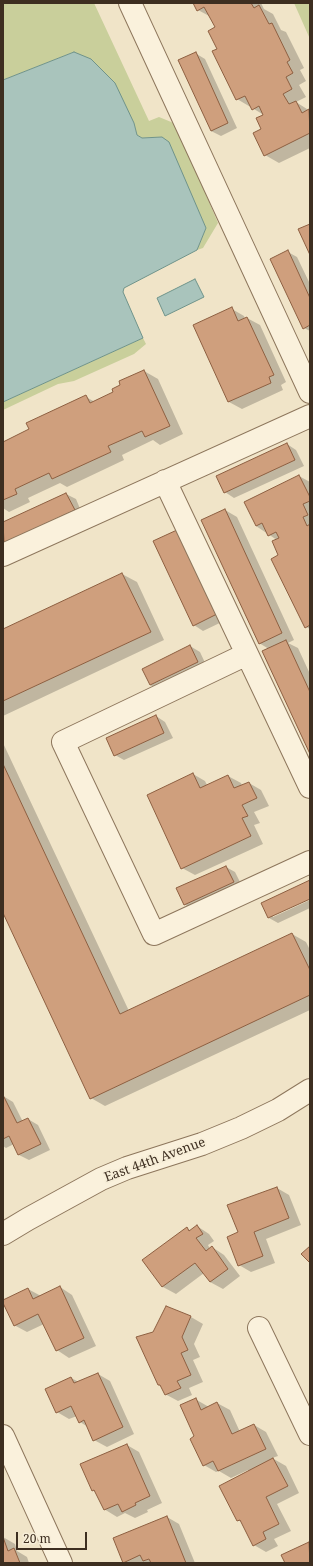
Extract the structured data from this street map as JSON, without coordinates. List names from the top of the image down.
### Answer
{
  "streets": {
    "street": ["East 44th Avenue"]
  },
  "scale_bar": "20 m"
}
